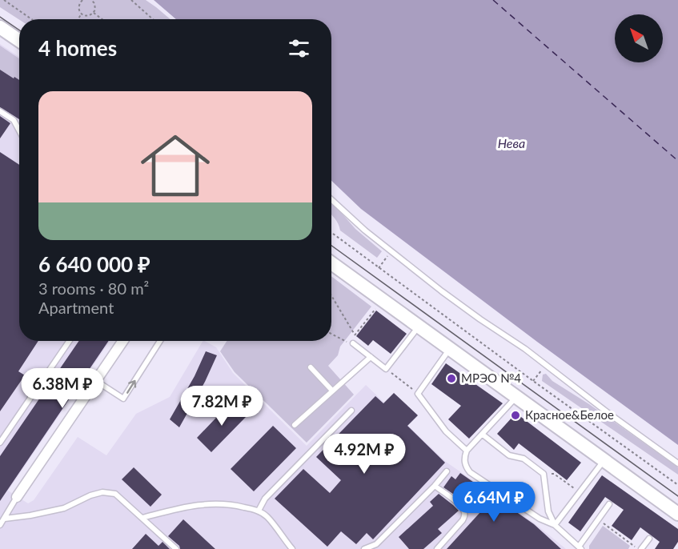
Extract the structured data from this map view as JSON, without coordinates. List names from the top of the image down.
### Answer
{
  "water": ["Нева"],
  "places": ["МРЭО №4", "Красное&Белое"],
  "north": "top left",
  "page": {
    "heading": "4 homes",
    "list": [
      {
        "name": "6 640 000 ₽",
        "note": "3 rooms · 80 m² · Apartment"
      }
    ],
    "price": [
      "6.38M ₽",
      "7.82M ₽",
      "4.92M ₽",
      "6.64M ₽"
    ]
  }
}
